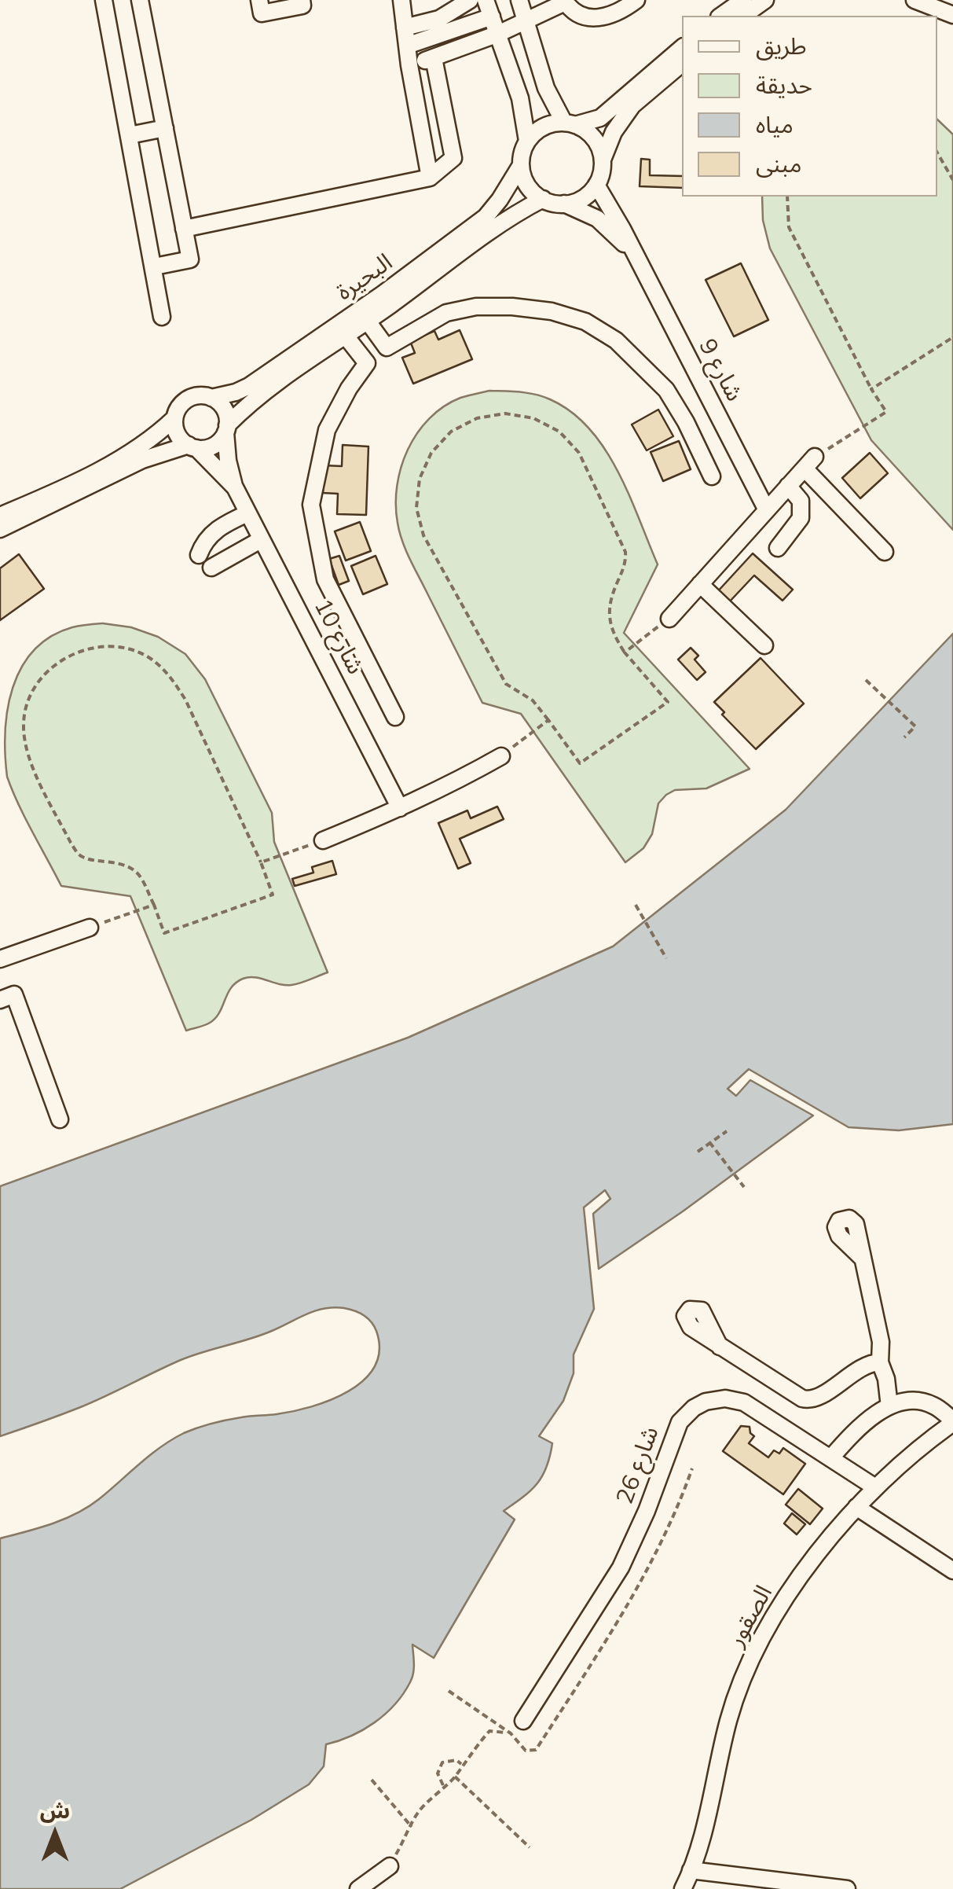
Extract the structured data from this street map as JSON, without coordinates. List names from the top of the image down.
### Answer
{
  "streets": {
    "street": [
      "البحيرة",
      "شارع 9",
      "شارع 10",
      "شارع 26",
      "الصقور"
    ]
  },
  "crossings": [
    ["البحيرة", "شارع 9"],
    ["البحيرة", "شارع 10"],
    ["شارع 26", "الصقور"]
  ],
  "legend": [
    "طريق",
    "حديقة",
    "مياه",
    "مبنى"
  ],
  "north": "top"
}
